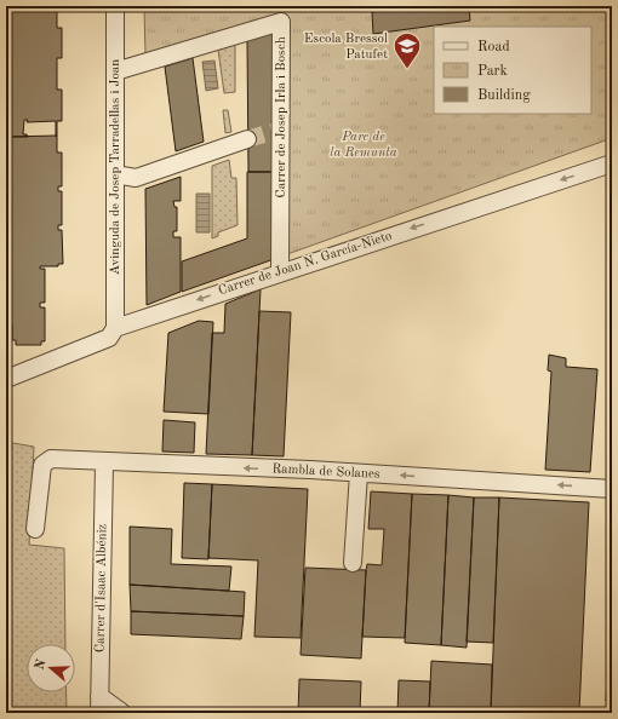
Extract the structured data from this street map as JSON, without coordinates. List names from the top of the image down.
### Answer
{
  "streets": {
    "street": [
      "Carrer de Josep Irla i Bosch",
      "Avinguda de Josep Tarradellas i Joan",
      "Carrer de Joan N. García-Nieto",
      "Rambla de Solanes",
      "Carrer d'Isaac Albéniz"
    ]
  },
  "crossings": [
    ["Carrer de Josep Irla i Bosch", "Avinguda de Josep Tarradellas i Joan"],
    ["Carrer de Josep Irla i Bosch", "Carrer de Joan N. García-Nieto"],
    ["Avinguda de Josep Tarradellas i Joan", "Carrer de Joan N. García-Nieto"],
    ["Rambla de Solanes", "Carrer d'Isaac Albéniz"]
  ],
  "one_way": ["Carrer de Joan N. García-Nieto", "Rambla de Solanes"],
  "parks": ["Parc de la Remunta"],
  "places": {
    "school or university": ["Escola Bressol Patufet"]
  },
  "legend": ["Road", "Park", "Building"],
  "north": "left"
}
